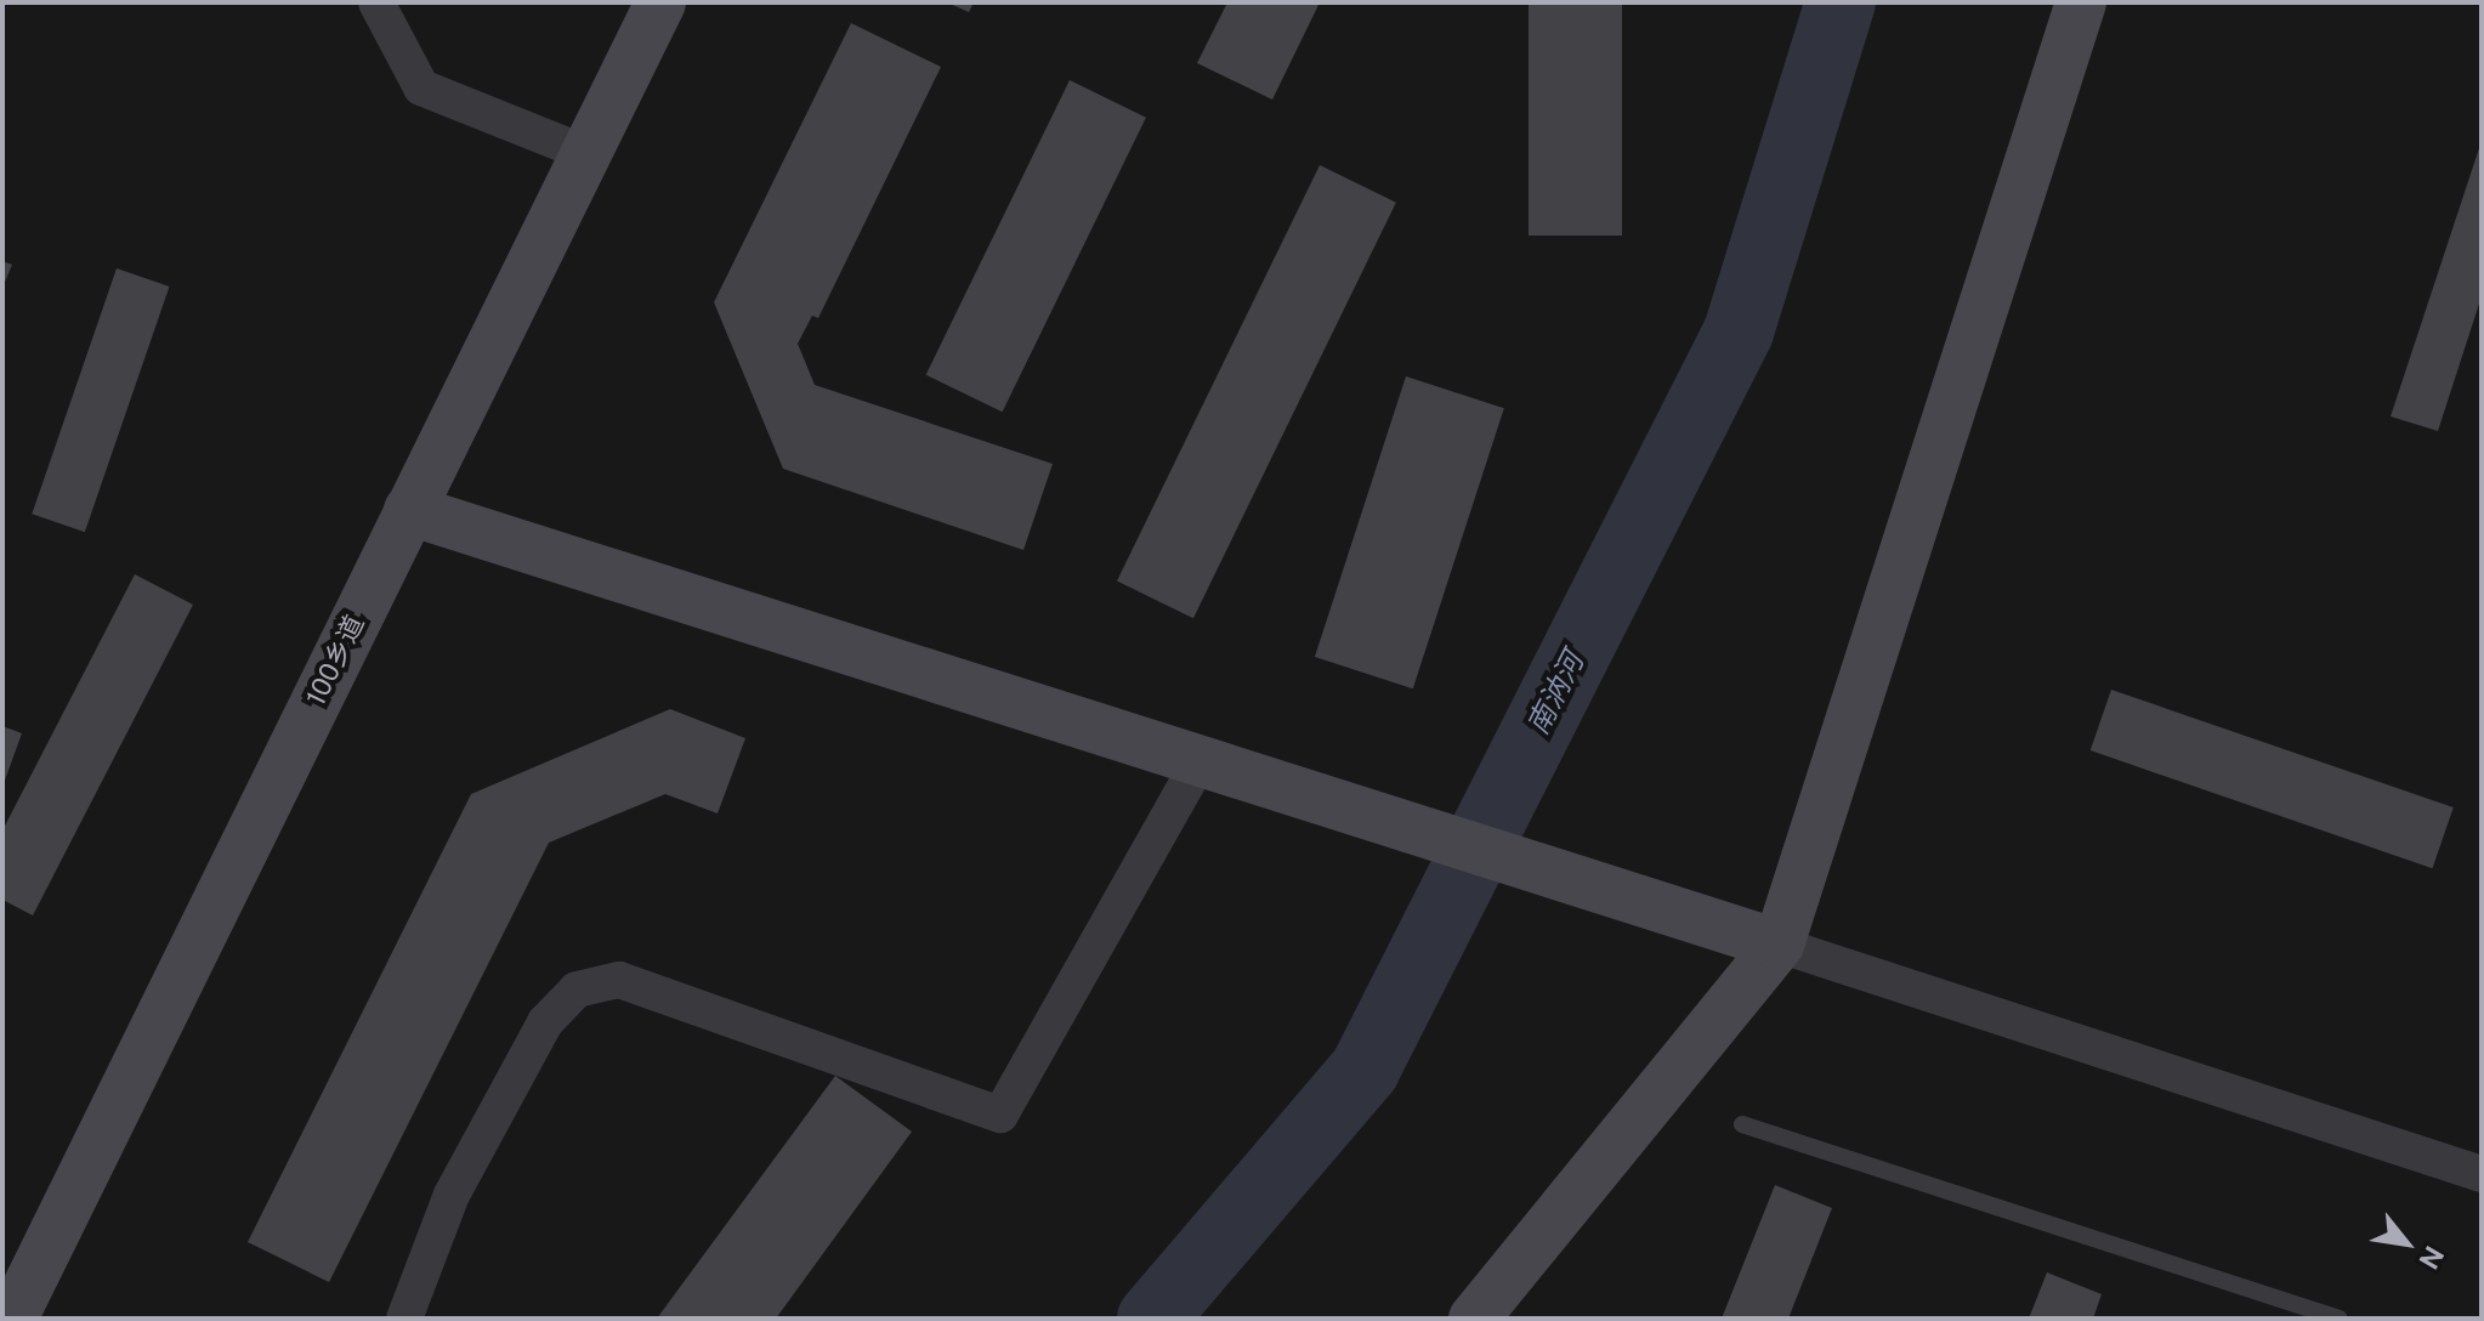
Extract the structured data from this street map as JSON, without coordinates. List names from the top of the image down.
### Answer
{
  "streets": {
    "street": ["100乡道"]
  },
  "water": ["南汭河"],
  "north": "bottom right"
}
